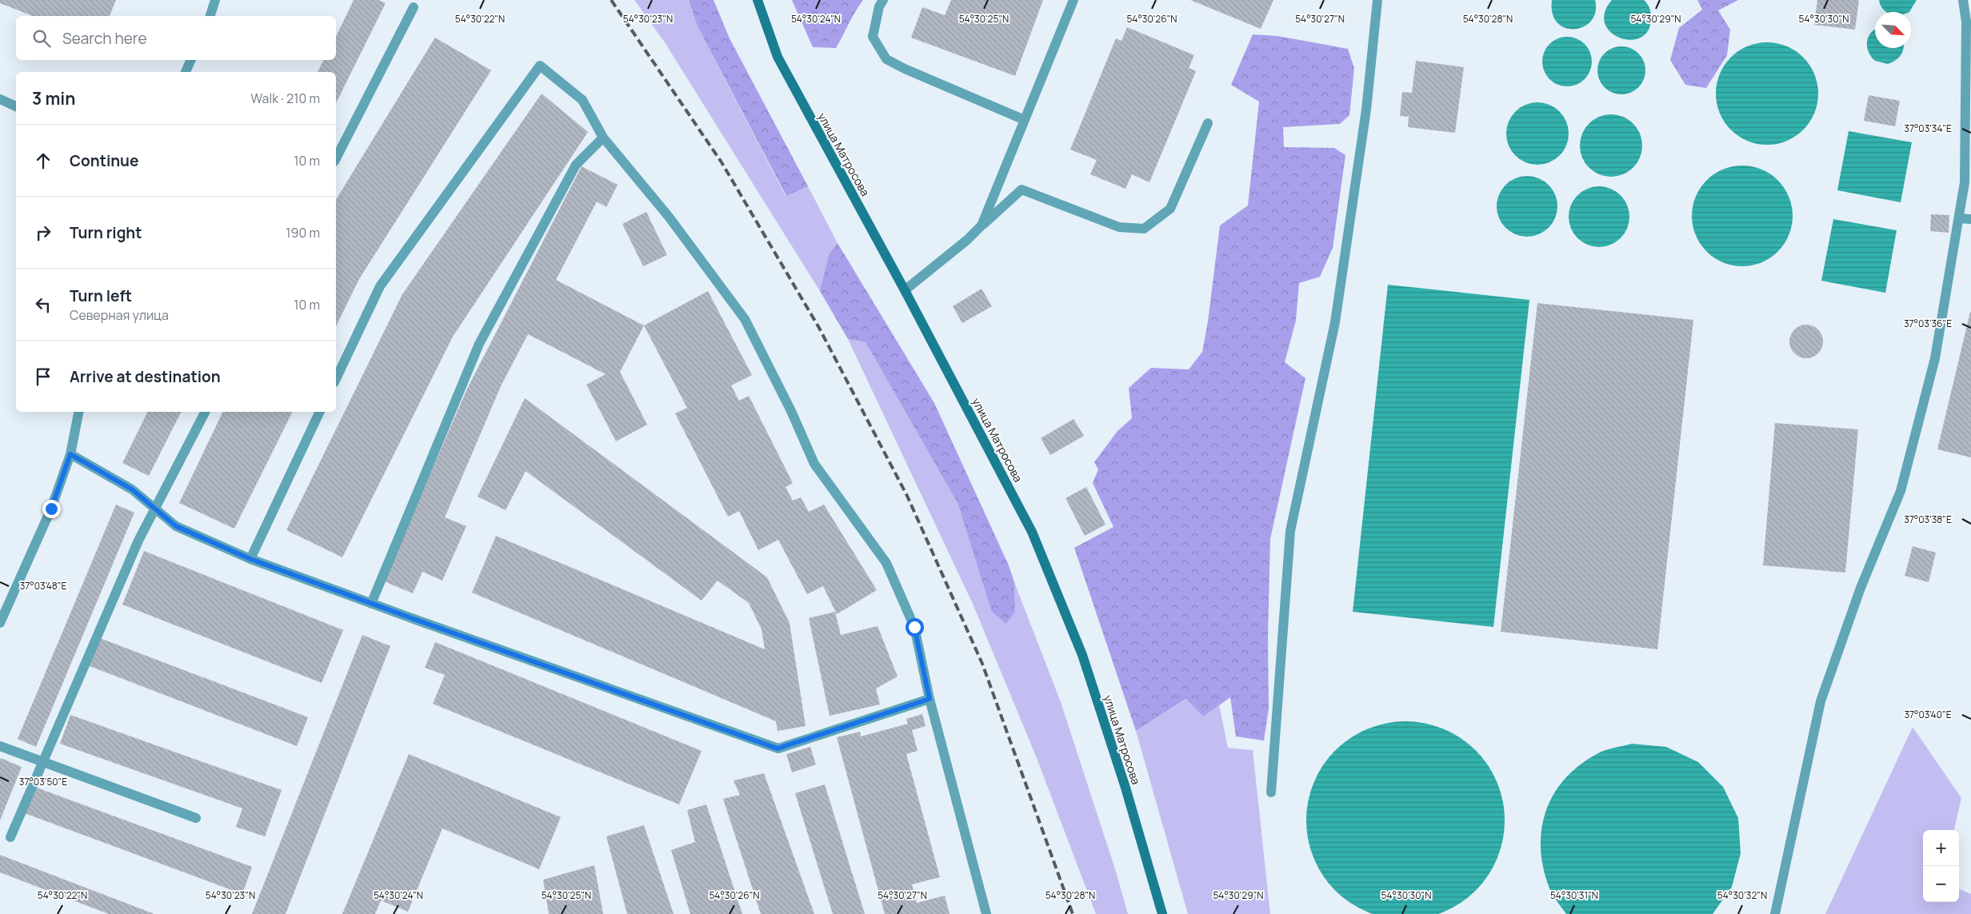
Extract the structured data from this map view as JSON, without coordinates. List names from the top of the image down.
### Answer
{
  "streets": {
    "main road": ["улица Матросова"]
  },
  "north": "bottom right",
  "page": {
    "search": "Search here",
    "heading": ["3 min", "Walk · 210 m"],
    "list": [
      ["Continue", "10 m"],
      ["Turn right", "190 m"],
      ["Turn left", "Северная улица", "10 m"],
      "Arrive at destination"
    ],
    "map_buttons": ["+", "−"]
  },
  "coordinates": [
    "54°30'22\"N",
    "54°30'23\"N",
    "54°30'24\"N",
    "54°30'25\"N",
    "54°30'26\"N",
    "54°30'27\"N",
    "54°30'29\"N",
    "54°30'28\"N",
    "54°30'30\"N",
    "37°03'34\"E",
    "37°03'36\"E",
    "37°03'38\"E",
    "37°03'48\"E",
    "37°03'40\"E",
    "37°03'50\"E",
    "54°30'31\"N",
    "54°30'32\"N"
  ]
}
